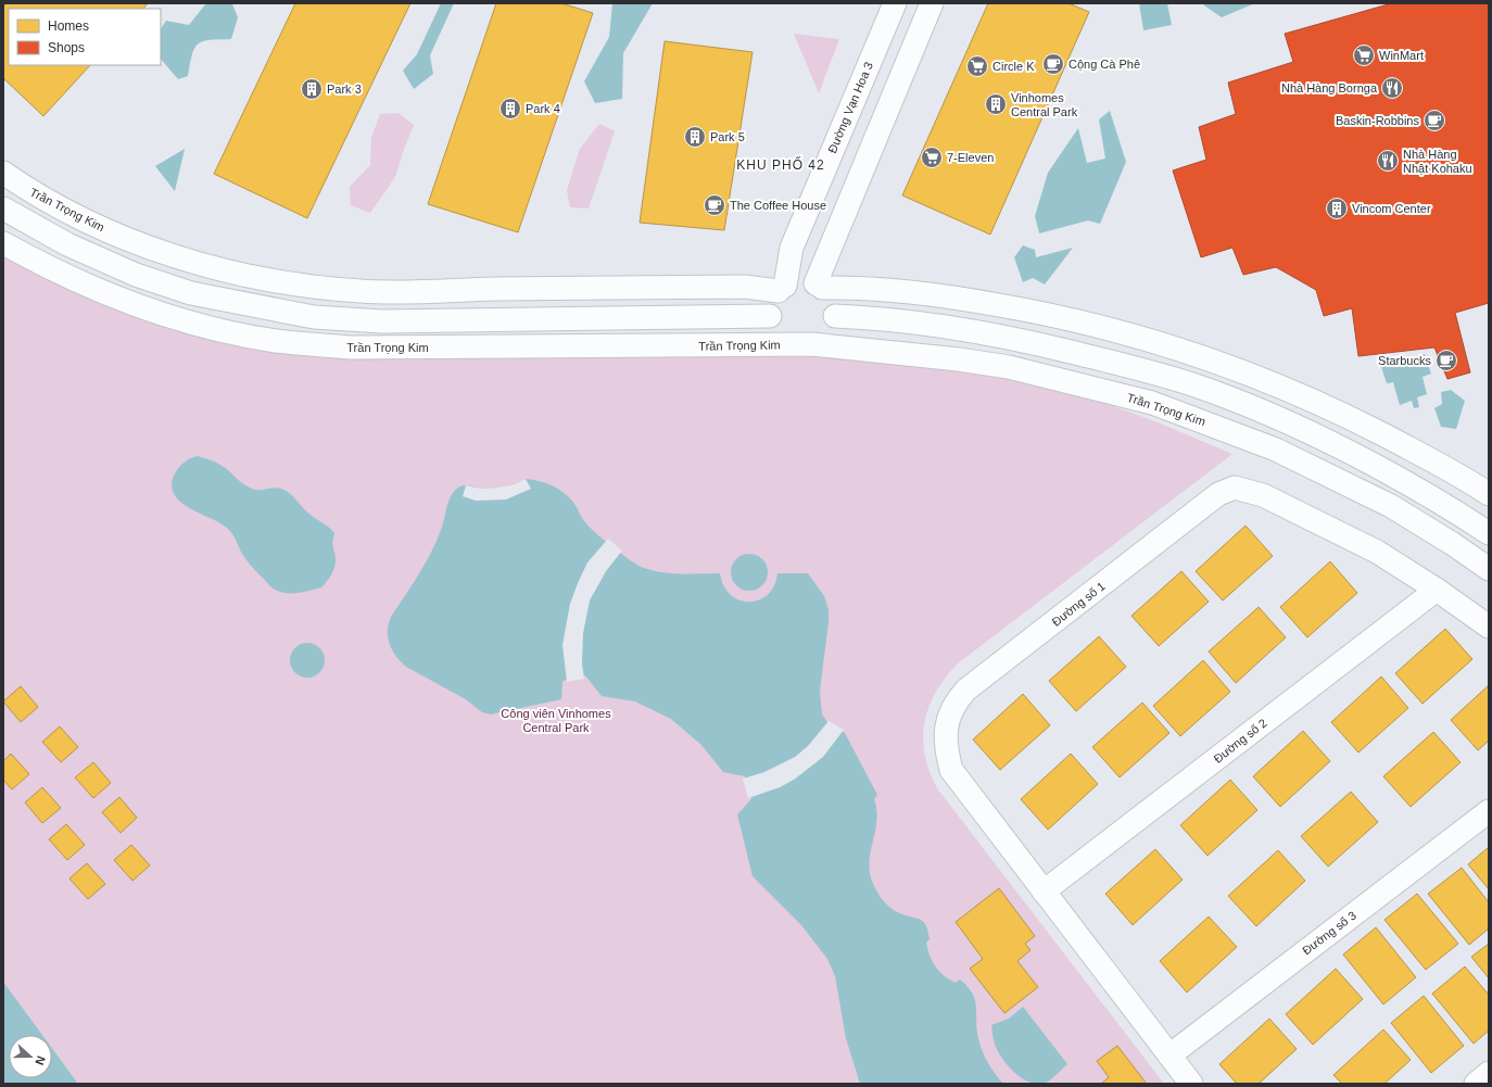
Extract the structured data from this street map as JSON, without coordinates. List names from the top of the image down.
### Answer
{
  "streets": {
    "street": [
      "Đường Vạn Hoa 3",
      "Trần Trọng Kim",
      "Đường số 1",
      "Đường số 2",
      "Đường số 3"
    ]
  },
  "crossings": [
    ["Đường Vạn Hoa 3", "Trần Trọng Kim"],
    ["Đường số 1", "Đường số 2"]
  ],
  "districts": ["KHU PHỐ 42"],
  "parks": ["Công viên Vinhomes Central Park"],
  "places": {
    "supermarket": ["WinMart", "Circle K", "7-Eleven"],
    "cafe": [
      "Cộng Cà Phê",
      "Baskin-Robbins",
      "The Coffee House",
      "Starbucks"
    ],
    "restaurant": ["Nhà Hàng Bornga", "Nhà Hàng Nhật Kohaku"],
    "building": [
      "Park 3",
      "Vinhomes Central Park",
      "Park 4",
      "Park 5",
      "Vincom Center"
    ]
  },
  "legend": ["Homes", "Shops"],
  "north": "right"
}
